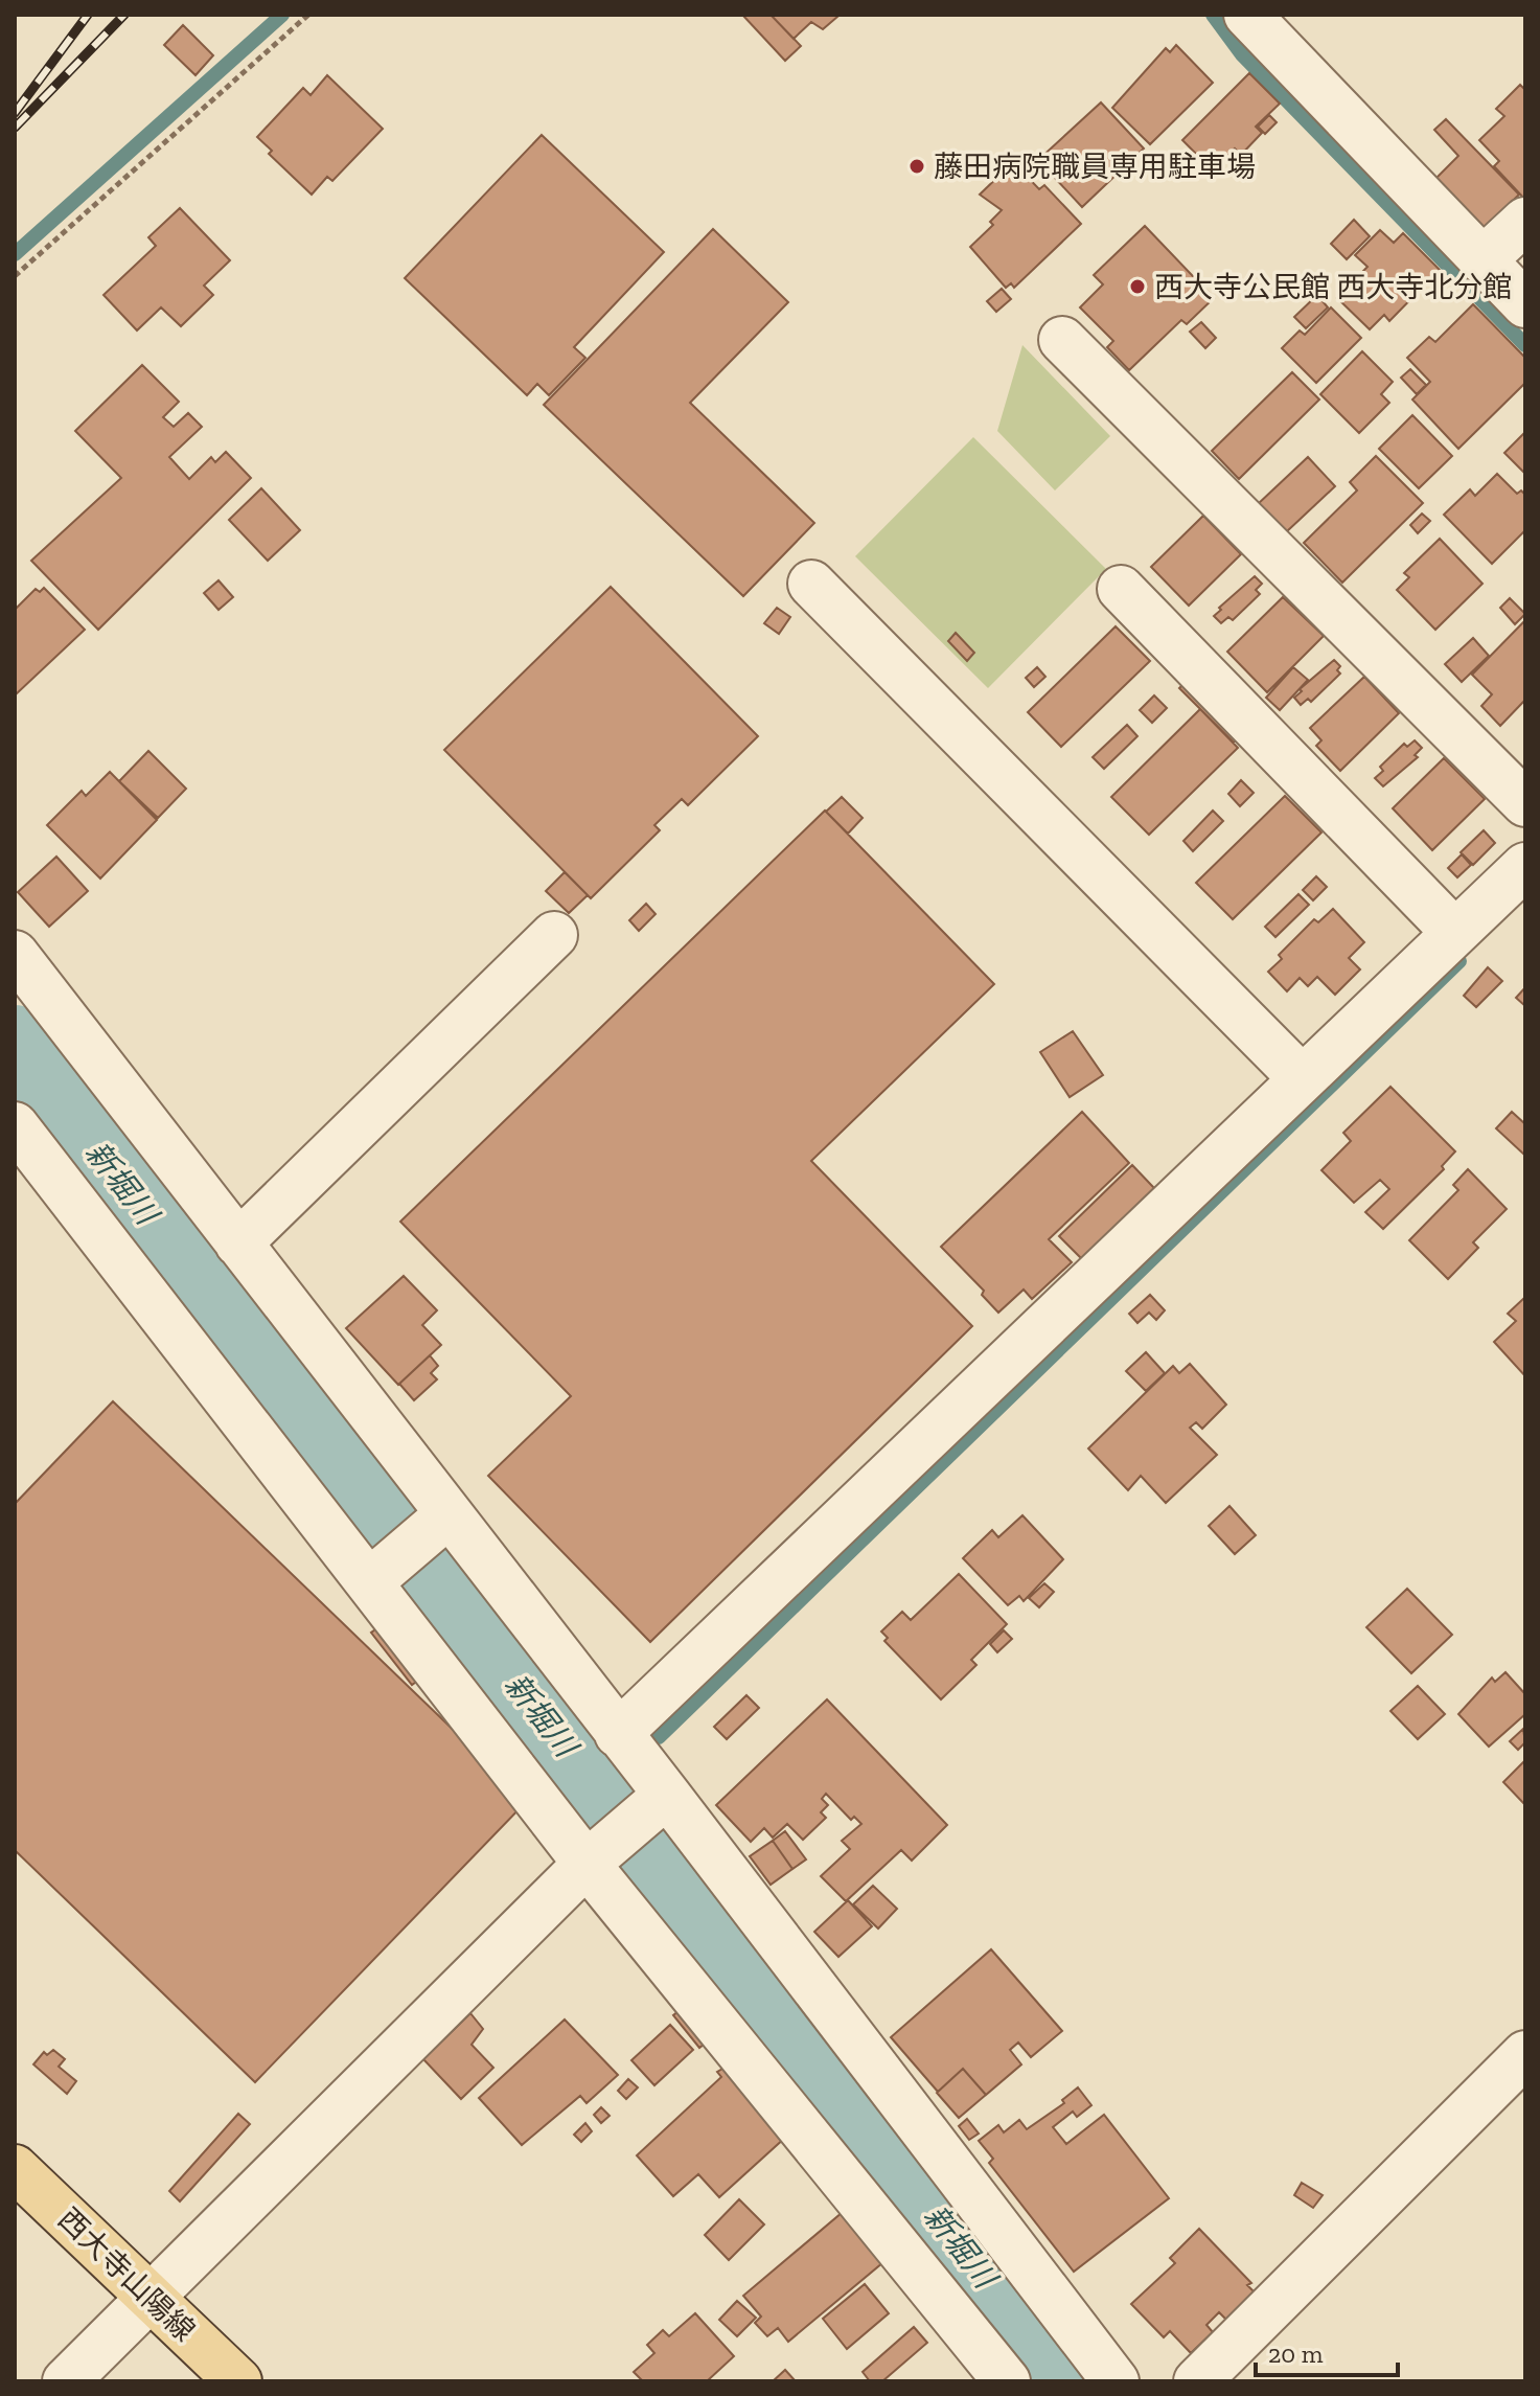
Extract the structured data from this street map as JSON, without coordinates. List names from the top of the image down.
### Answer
{
  "streets": {
    "main road": ["西大寺山陽線"]
  },
  "water": ["新堀川"],
  "places": ["藤田病院職員専用駐車場", "西大寺公民館 西大寺北分館"],
  "scale_bar": "20 m"
}
